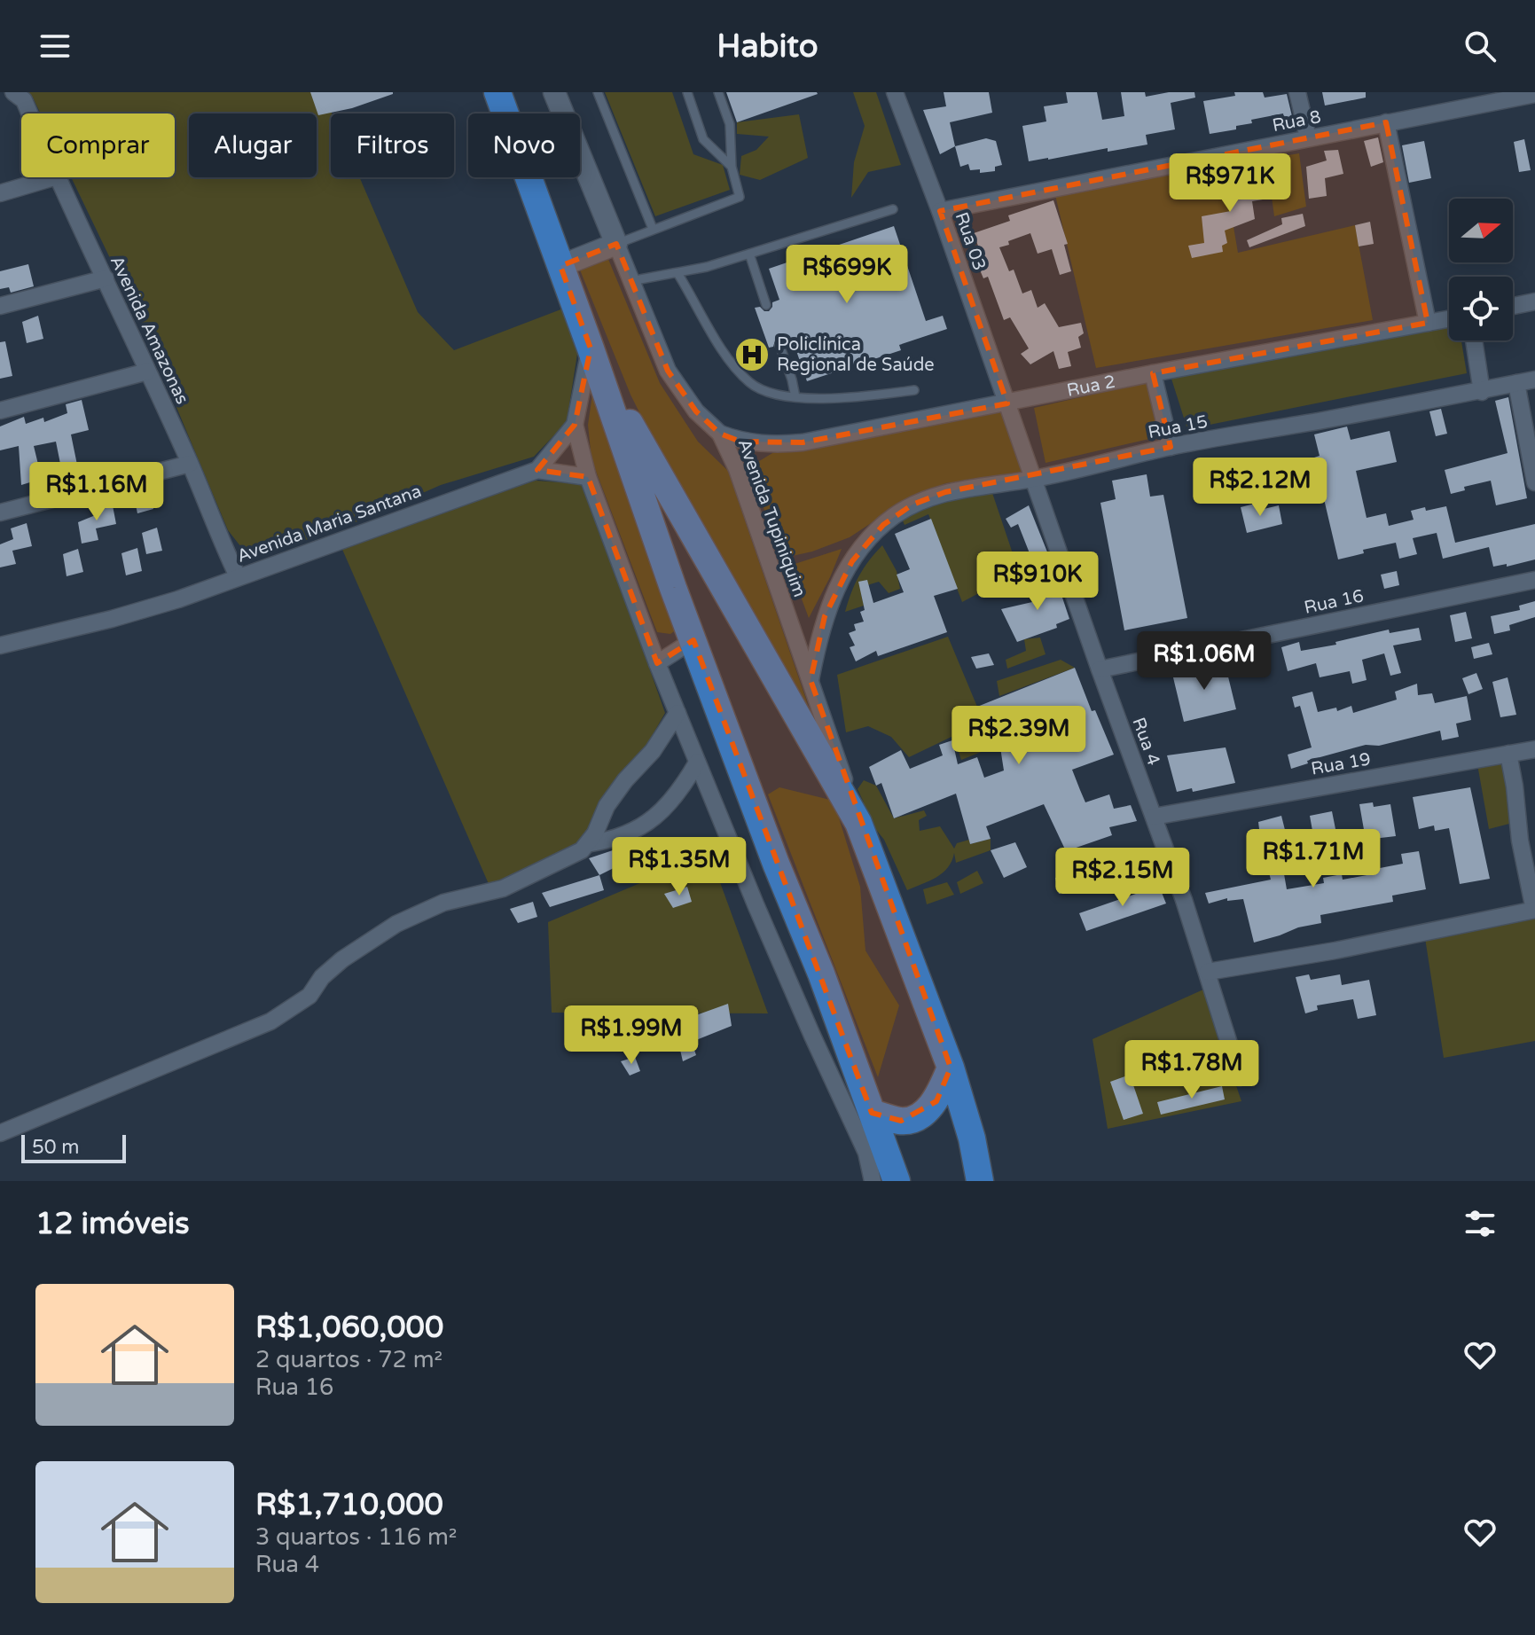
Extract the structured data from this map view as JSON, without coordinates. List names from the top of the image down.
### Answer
{
  "streets": {
    "street": [
      "Rua 8",
      "Rua 03",
      "Avenida Amazonas",
      "Rua 2",
      "Rua 15",
      "Avenida Tupiniquim",
      "Avenida Maria Santana",
      "Rua 16",
      "Rua 4",
      "Rua 19"
    ]
  },
  "crossings": [
    ["Rua 8", "Rua 03"],
    ["Rua 03", "Rua 2"],
    ["Rua 03", "Rua 4"],
    ["Avenida Amazonas", "Avenida Maria Santana"],
    ["Rua 2", "Avenida Tupiniquim"],
    ["Rua 2", "Rua 4"],
    ["Rua 15", "Avenida Tupiniquim"],
    ["Rua 15", "Rua 4"],
    ["Rua 16", "Rua 4"],
    ["Rua 4", "Rua 19"]
  ],
  "places": {
    "hospital": ["Policlínica Regional de Saúde"]
  },
  "scale_bar": "50 m",
  "north": "right",
  "page": {
    "header": "Habito",
    "chip": [
      "Comprar",
      "Alugar",
      "Filtros",
      "Novo"
    ],
    "price": [
      "R$971K",
      "R$699K",
      "R$2.12M",
      "R$1.16M",
      "R$910K",
      "R$1.06M",
      "R$2.39M",
      "R$1.71M",
      "R$1.35M",
      "R$2.15M",
      "R$1.99M",
      "R$1.78M"
    ],
    "scale": "50 m",
    "heading": "12 imóveis",
    "list": [
      {
        "name": "R$1,060,000",
        "note": "2 quartos · 72 m² · Rua 16"
      },
      {
        "name": "R$1,710,000",
        "note": "3 quartos · 116 m² · Rua 4"
      }
    ]
  }
}
